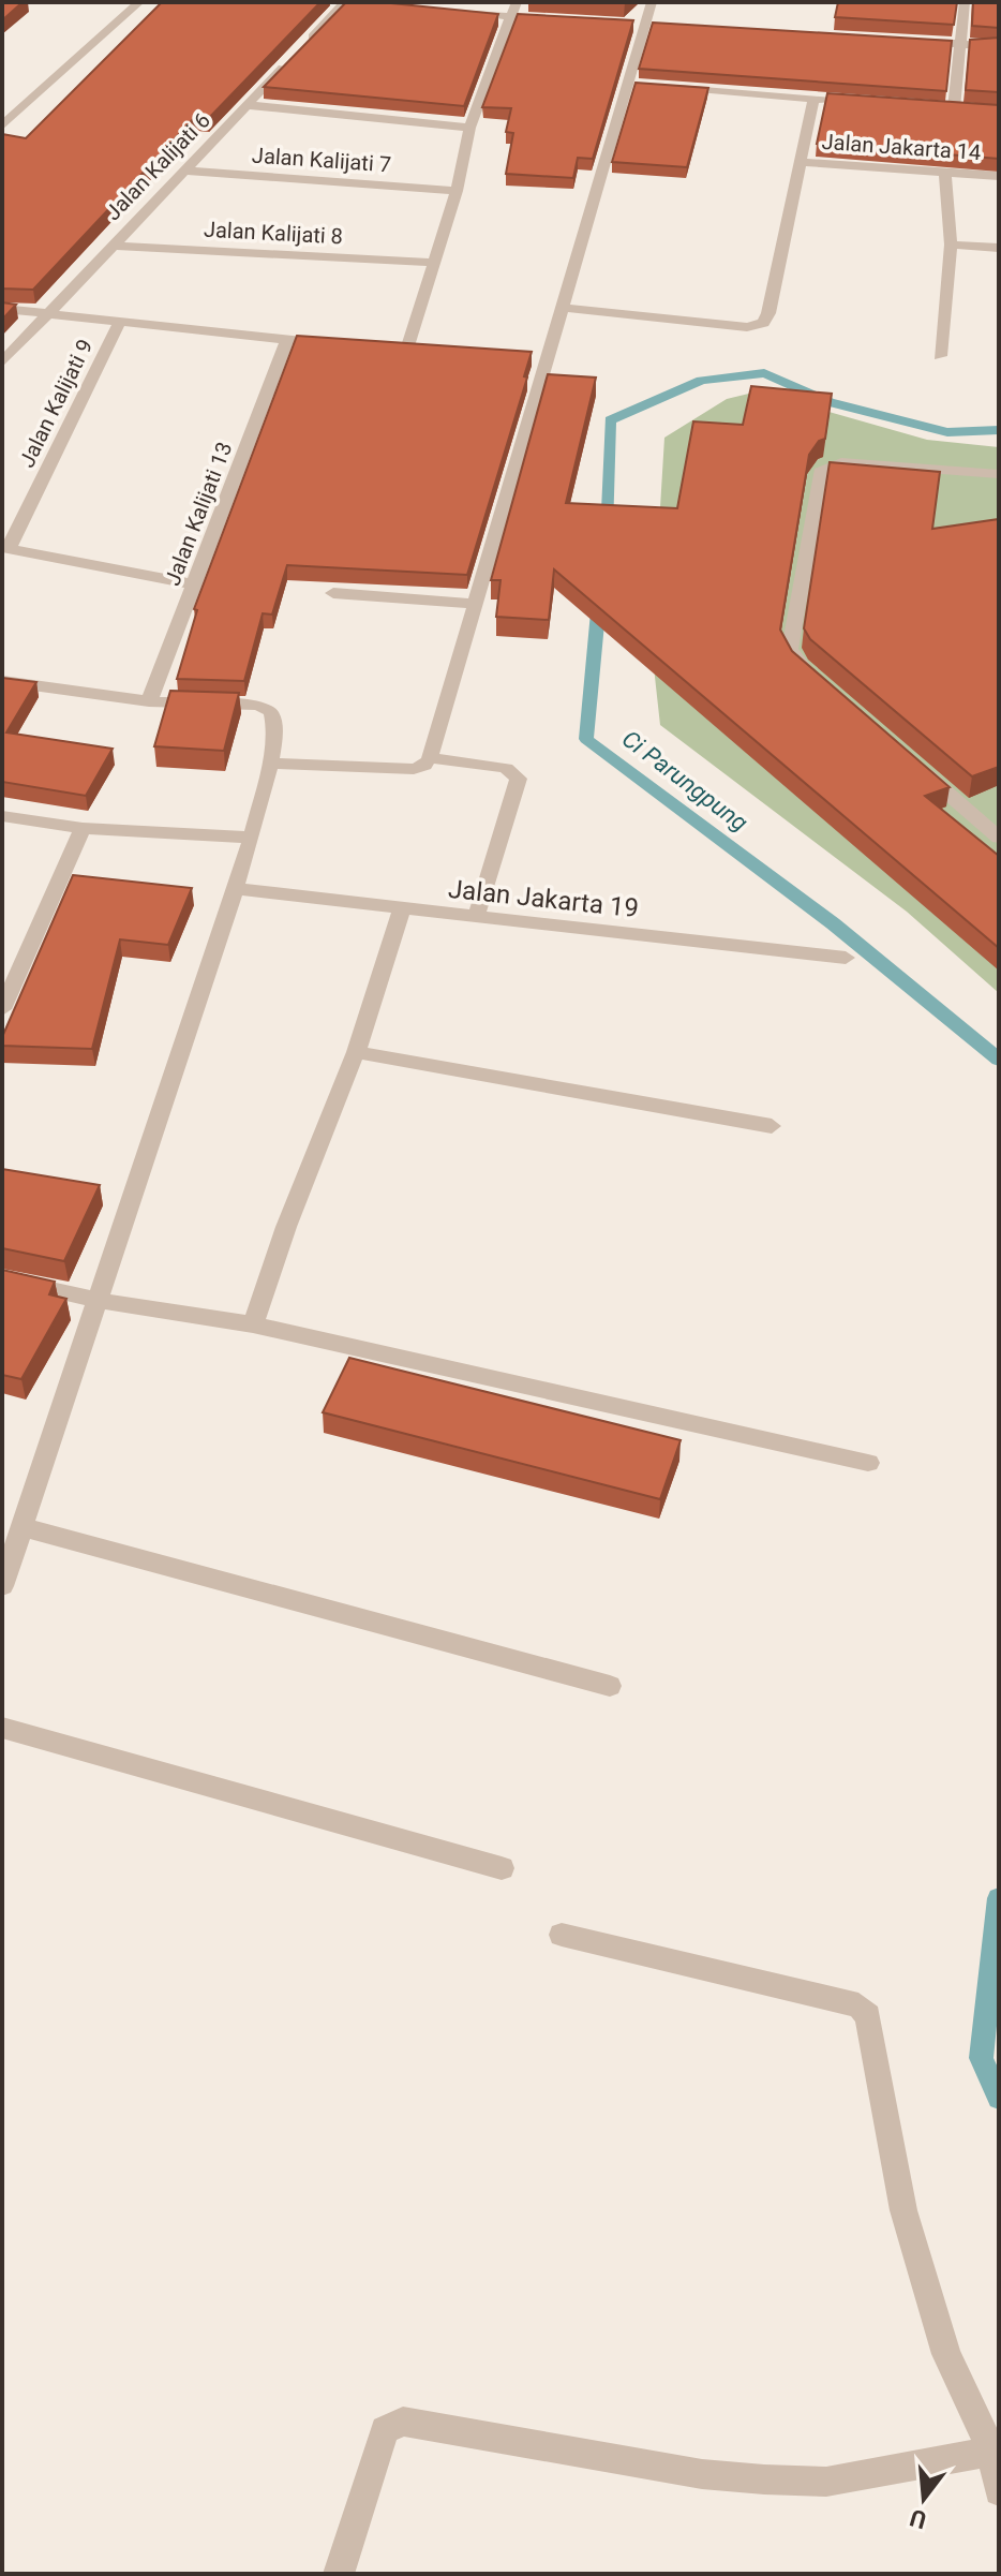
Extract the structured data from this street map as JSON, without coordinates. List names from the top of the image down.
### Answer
{
  "streets": {
    "street": [
      "Jalan Jakarta 14",
      "Jalan Kalijati 7",
      "Jalan Kalijati 6",
      "Jalan Kalijati 8",
      "Jalan Kalijati 9",
      "Jalan Kalijati 13",
      "Jalan Jakarta 19"
    ]
  },
  "crossings": [
    ["Jalan Kalijati 7", "Jalan Kalijati 6"],
    ["Jalan Kalijati 6", "Jalan Kalijati 8"]
  ],
  "water": ["Ci Parungpung"],
  "north": "bottom"
}
